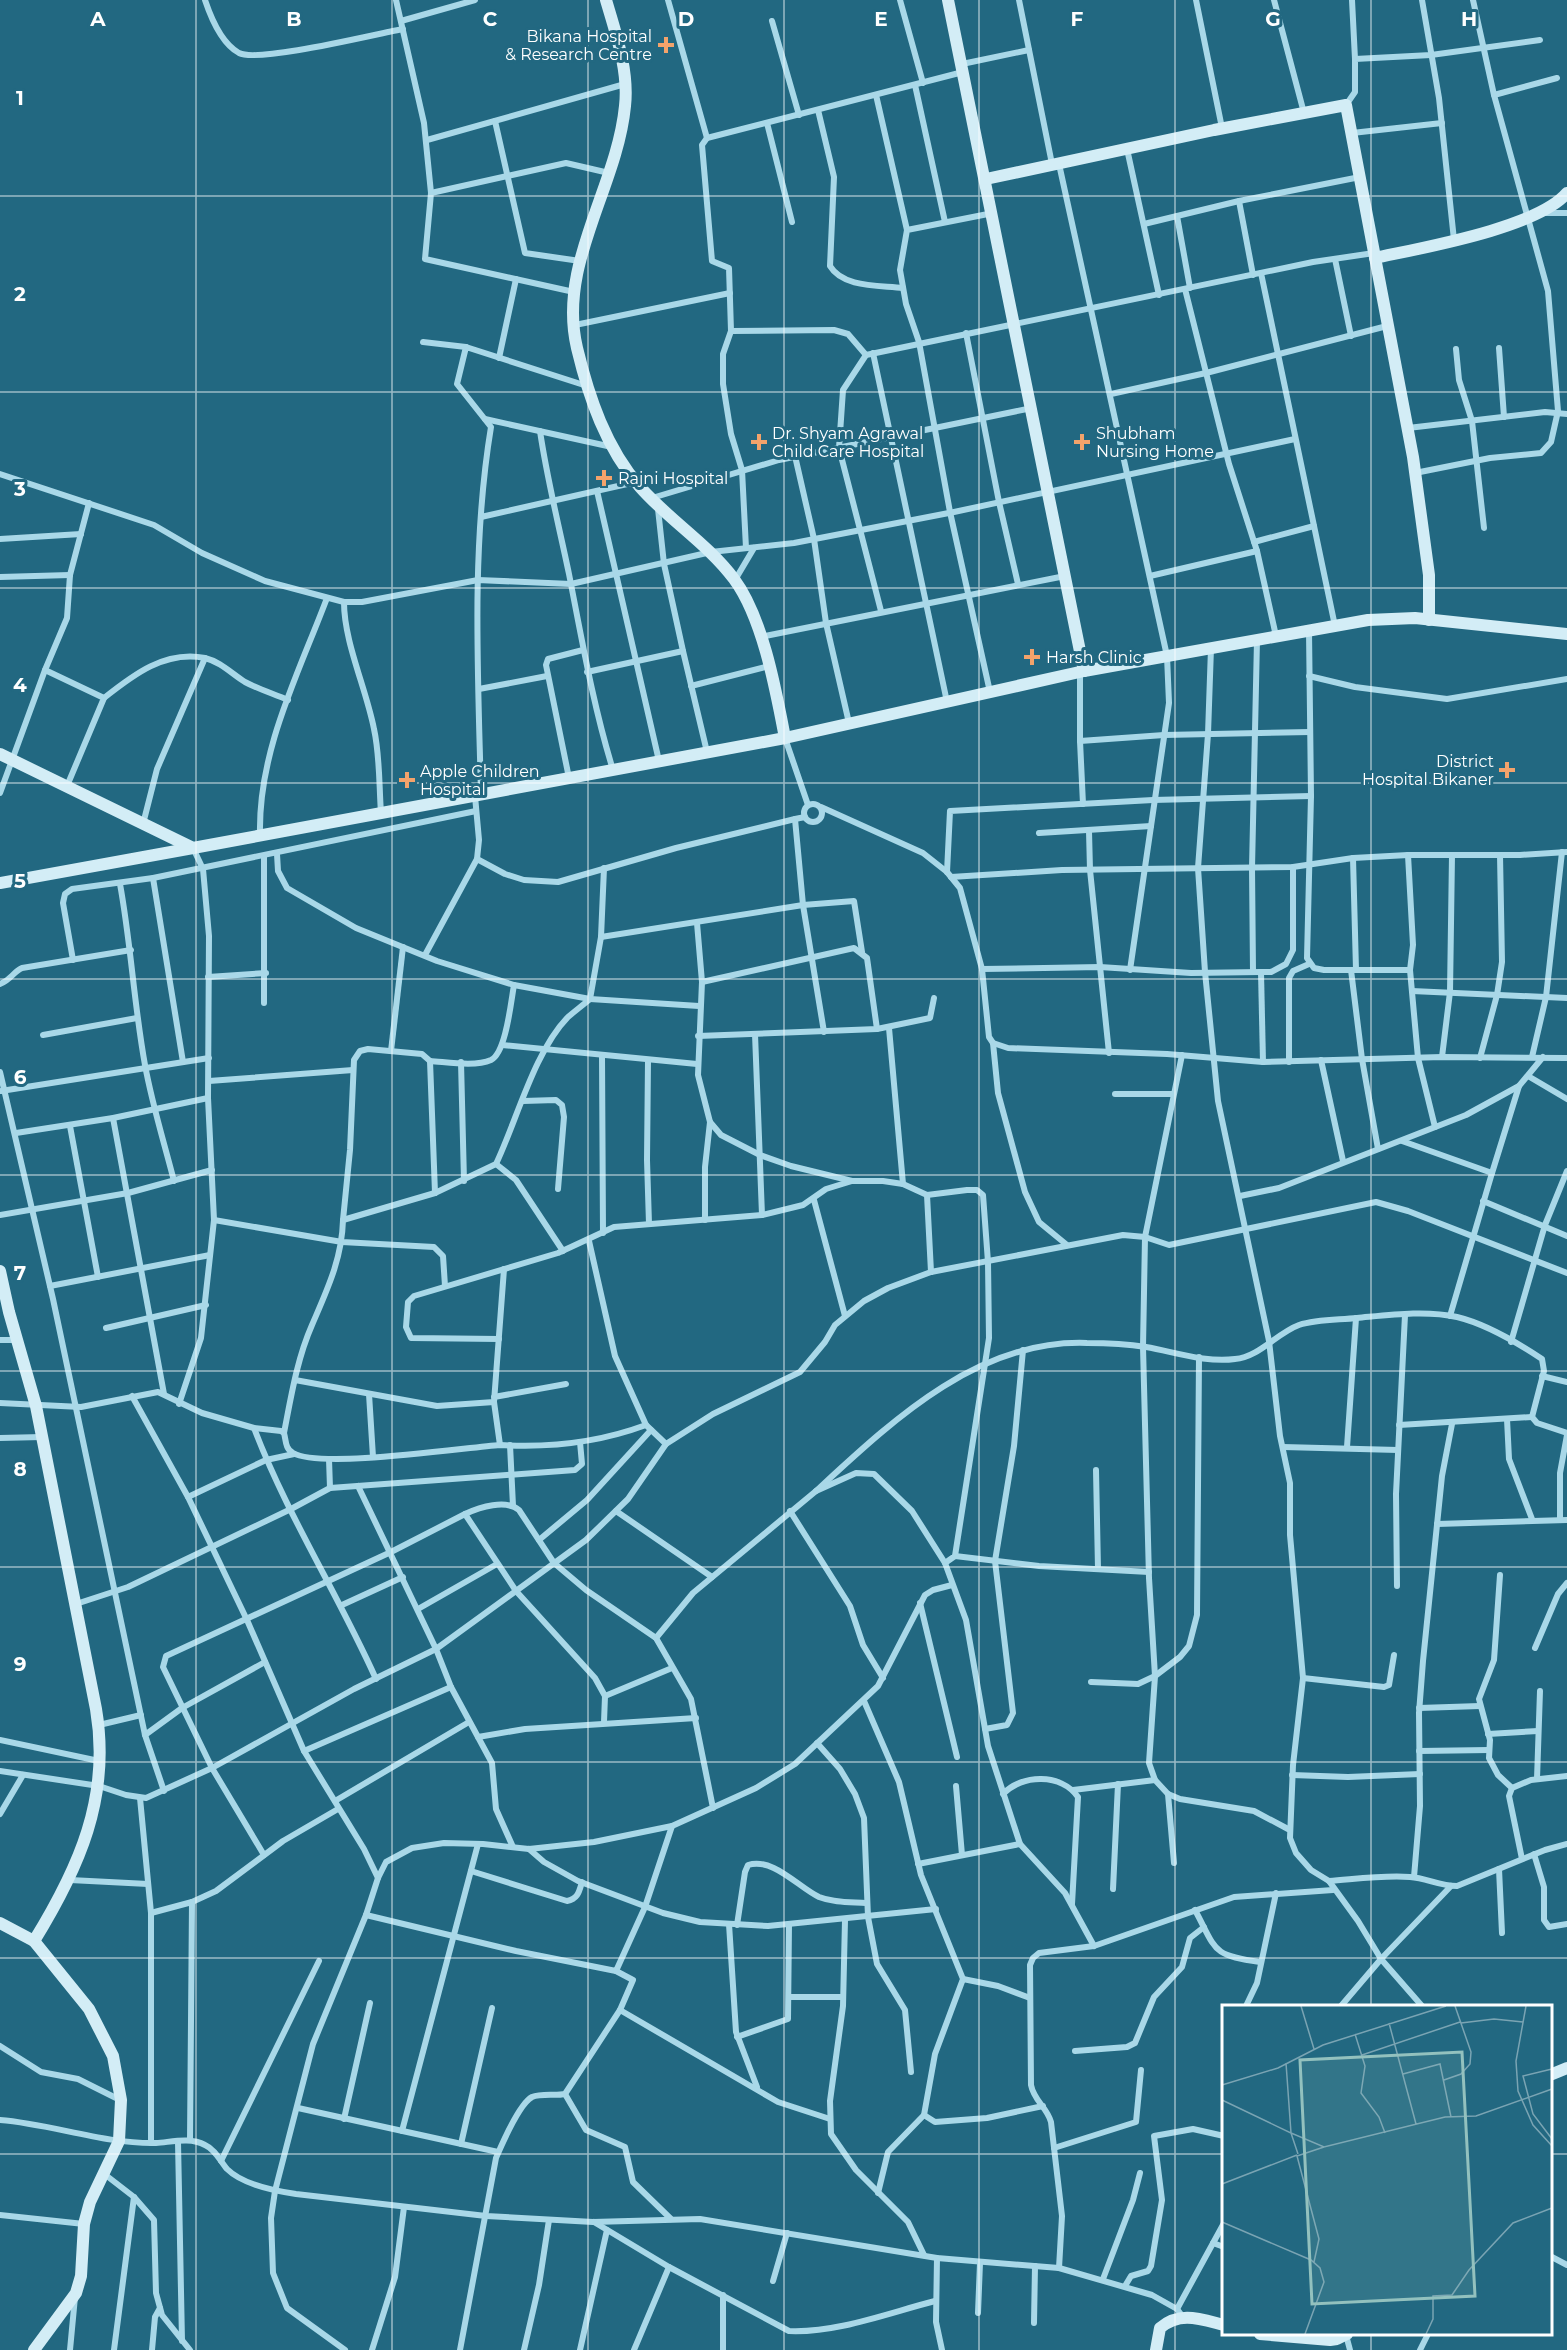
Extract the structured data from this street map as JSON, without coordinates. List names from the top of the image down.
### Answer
{
  "places": {
    "health": [
      "Bikana Hospital & Research Centre",
      "Dr. Shyam Agrawal Child Care Hospital",
      "Shubham Nursing Home",
      "Rajni Hospital",
      "Harsh Clinic",
      "District Hospital Bikaner",
      "Apple Children Hospital"
    ]
  },
  "grid": {
    "columns": [
      "A",
      "B",
      "C",
      "D",
      "E",
      "F",
      "G",
      "H"
    ],
    "rows": [
      "1",
      "2",
      "3",
      "4",
      "5",
      "6",
      "7",
      "8",
      "9"
    ]
  }
}
